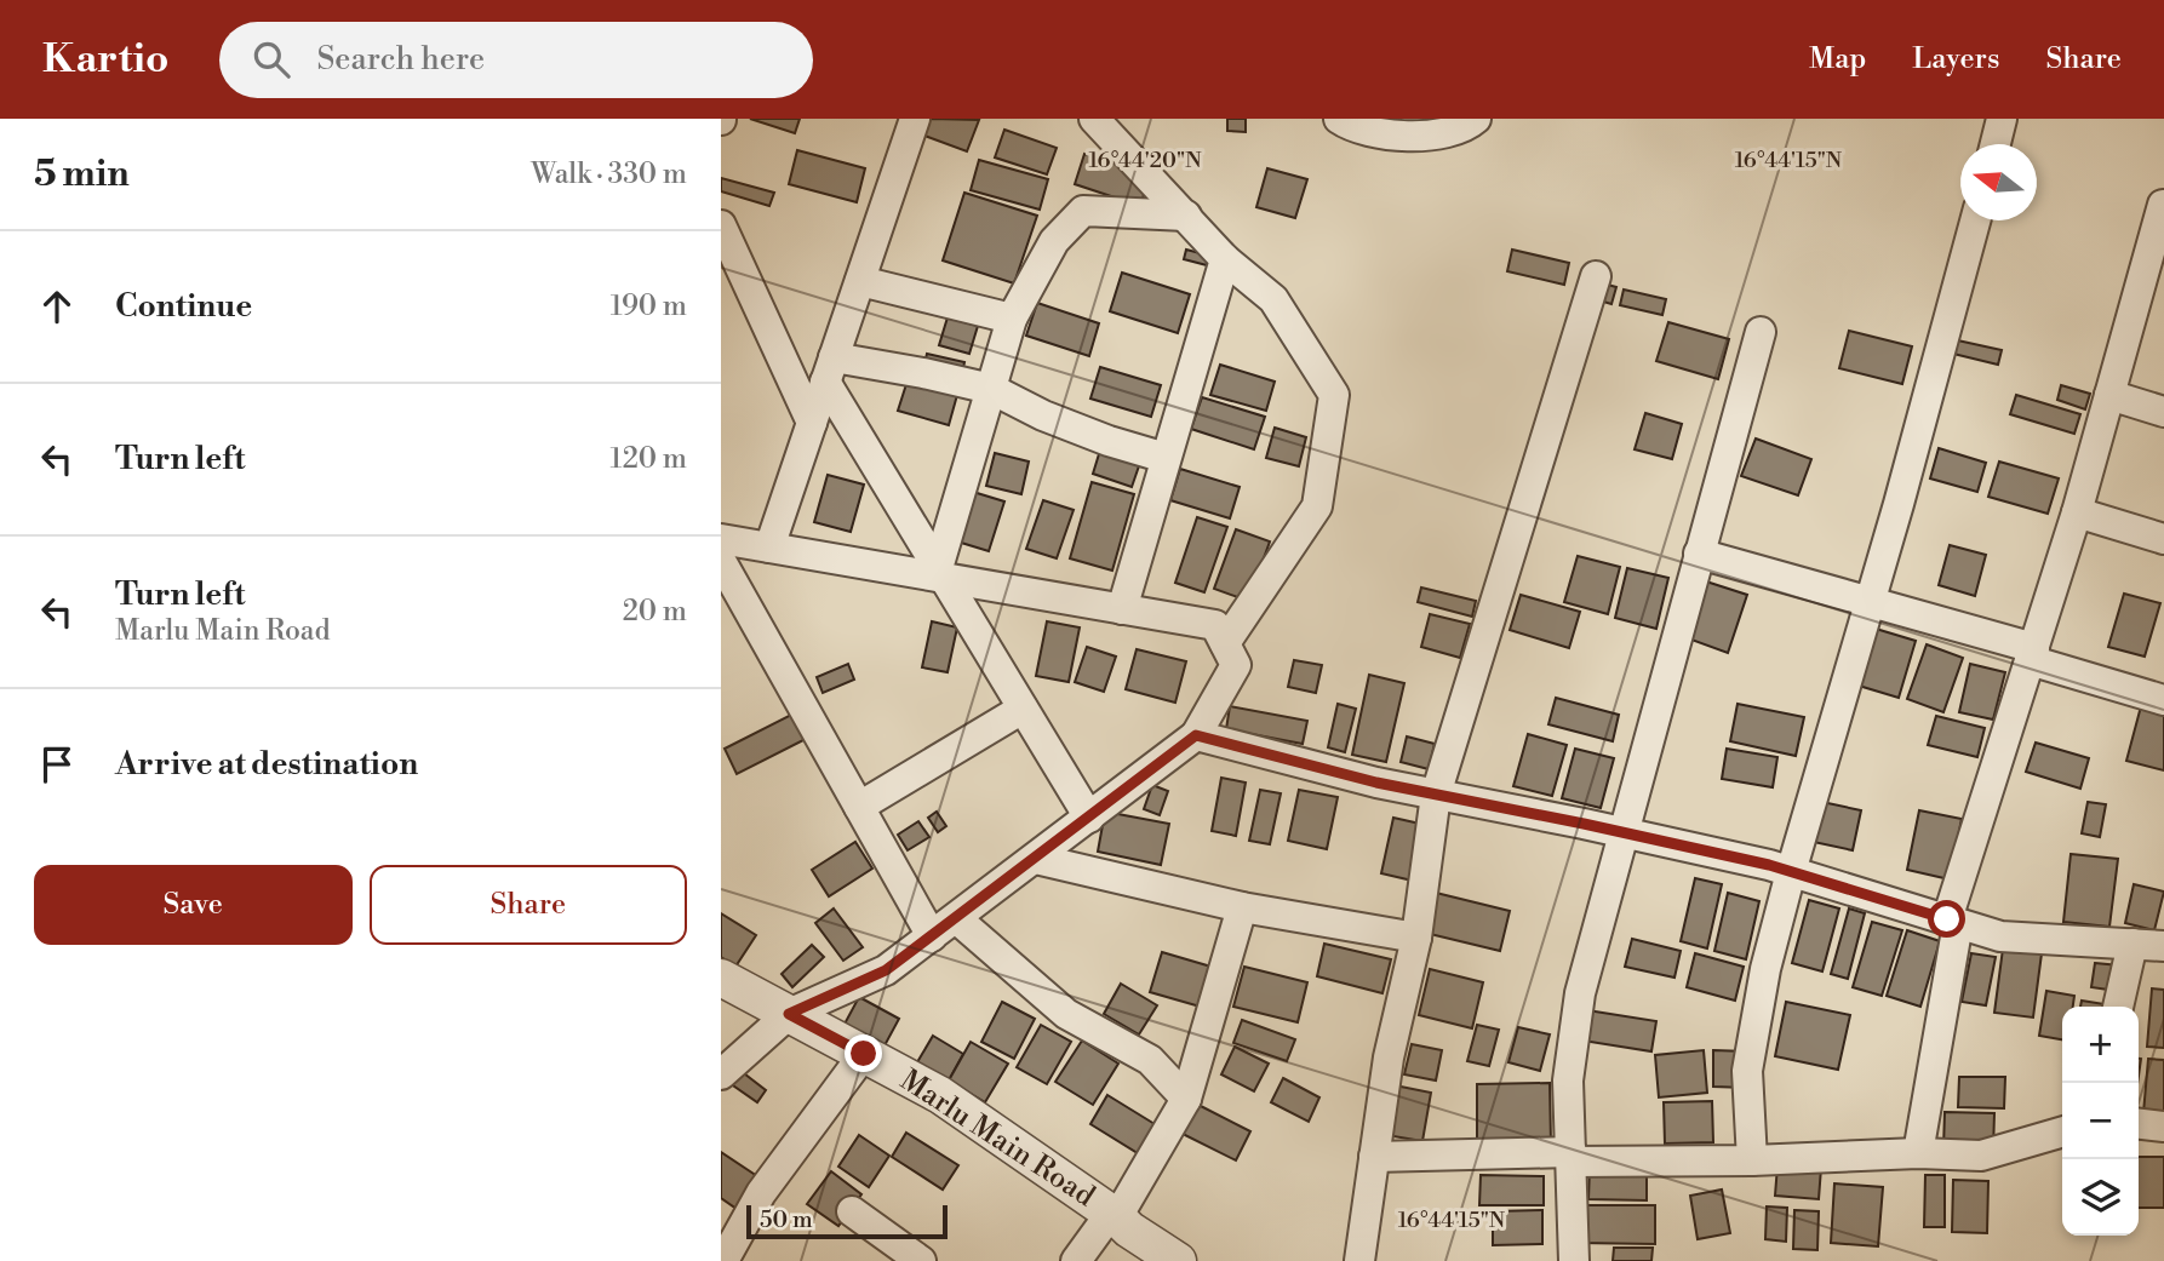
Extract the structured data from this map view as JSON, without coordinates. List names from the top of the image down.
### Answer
{
  "streets": {
    "street": ["Marlu Main Road"]
  },
  "scale_bar": "50 m",
  "north": "left",
  "page": {
    "header": "Kartio",
    "search": "Search here",
    "nav": ["Map", "Layers", "Share"],
    "heading": ["5 min", "Walk · 330 m"],
    "list": [
      ["Continue", "190 m"],
      ["Turn left", "120 m"],
      ["Turn left", "Marlu Main Road", "20 m"],
      "Arrive at destination"
    ],
    "buttons": ["Save", "Share"],
    "map_buttons": ["+", "−"],
    "scale": "50 m"
  },
  "coordinates": ["16°44'20\"N", "16°44'15\"N"]
}
